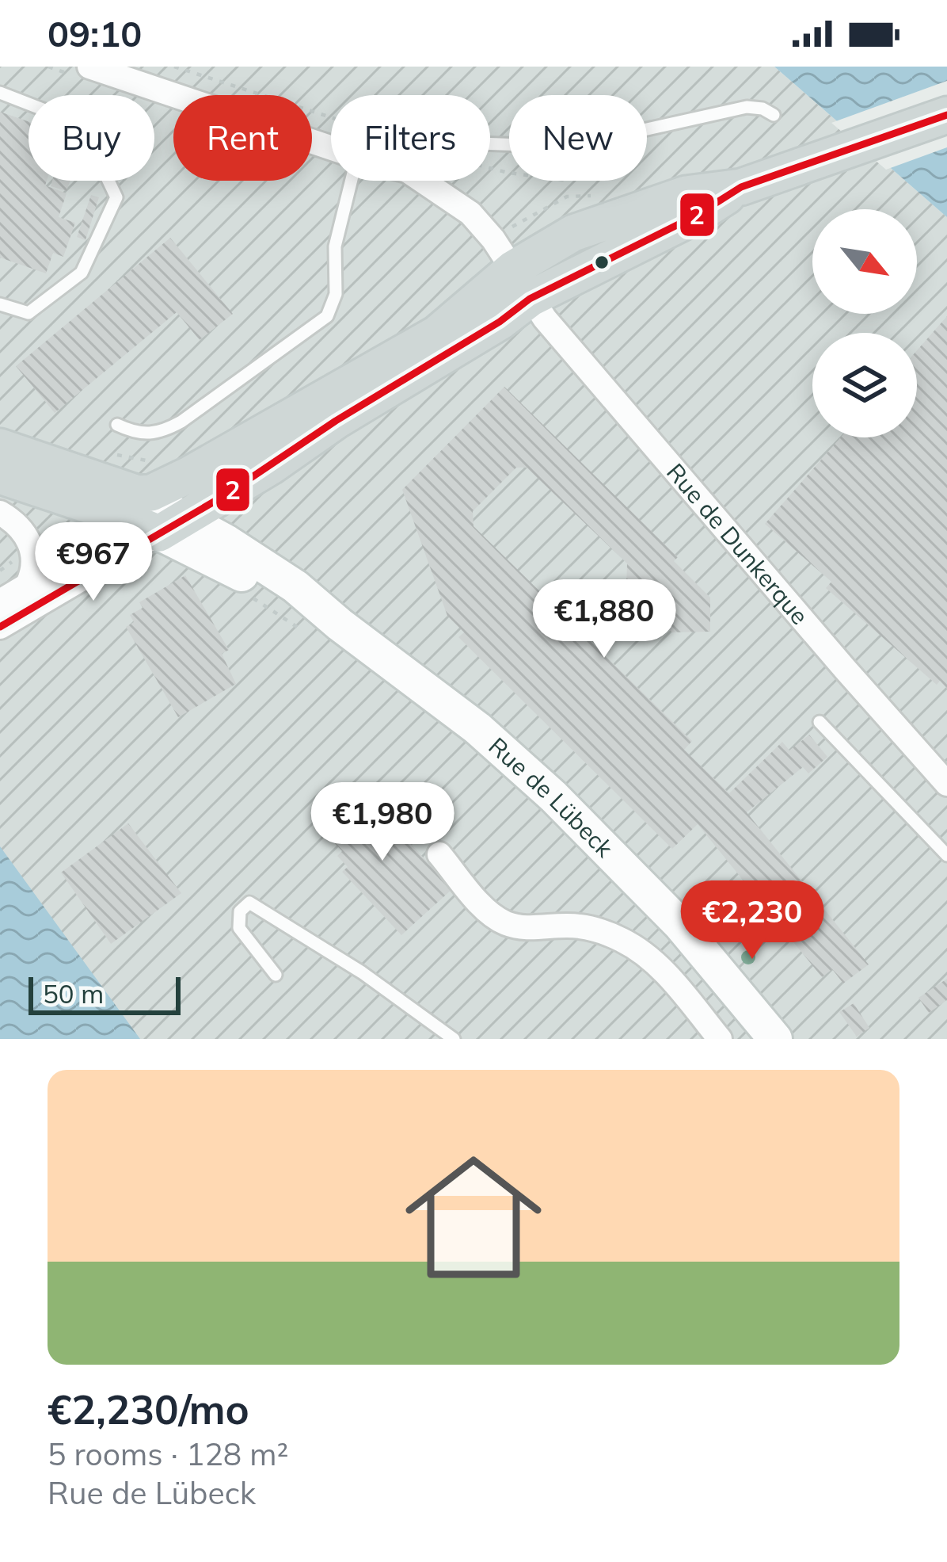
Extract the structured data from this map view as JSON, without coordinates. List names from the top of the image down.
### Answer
{
  "streets": {
    "main road": ["Rue de Lübeck"],
    "street": ["Rue de Dunkerque"]
  },
  "lines": ["transit line 2"],
  "scale_bar": "50 m",
  "north": "bottom right",
  "page": {
    "status": "09:10",
    "chip": [
      "Buy",
      "Rent",
      "Filters",
      "New"
    ],
    "price": [
      "€967",
      "€1,880",
      "€1,980",
      "€2,230"
    ],
    "scale": "50 m",
    "list": [
      {
        "name": "€2,230/mo",
        "note": "5 rooms · 128 m² · Rue de Lübeck"
      }
    ]
  }
}
